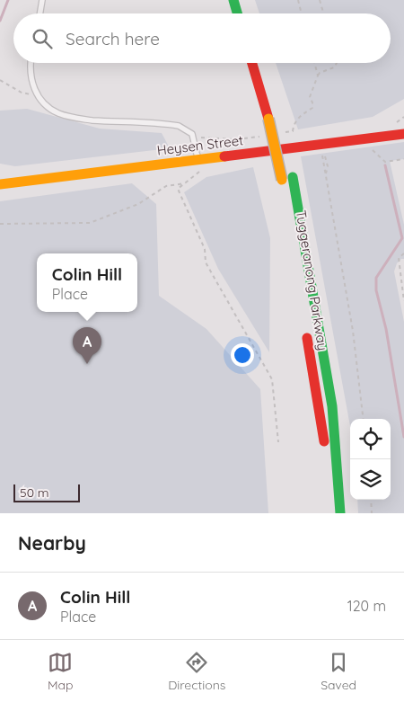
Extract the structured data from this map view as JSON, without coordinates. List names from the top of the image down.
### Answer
{
  "streets": {
    "main road": ["Heysen Street", "Tuggeranong Parkway"]
  },
  "scale_bar": "50 m",
  "page": {
    "search": "Search here",
    "popup": ["Colin Hill", "Place"],
    "pins": "A",
    "scale": "50 m",
    "heading": "Nearby",
    "list": [
      {
        "mark": "A",
        "name": "Colin Hill",
        "note": "Place",
        "value": "120 m"
      }
    ],
    "nav": ["Map", "Directions", "Saved"]
  }
}
